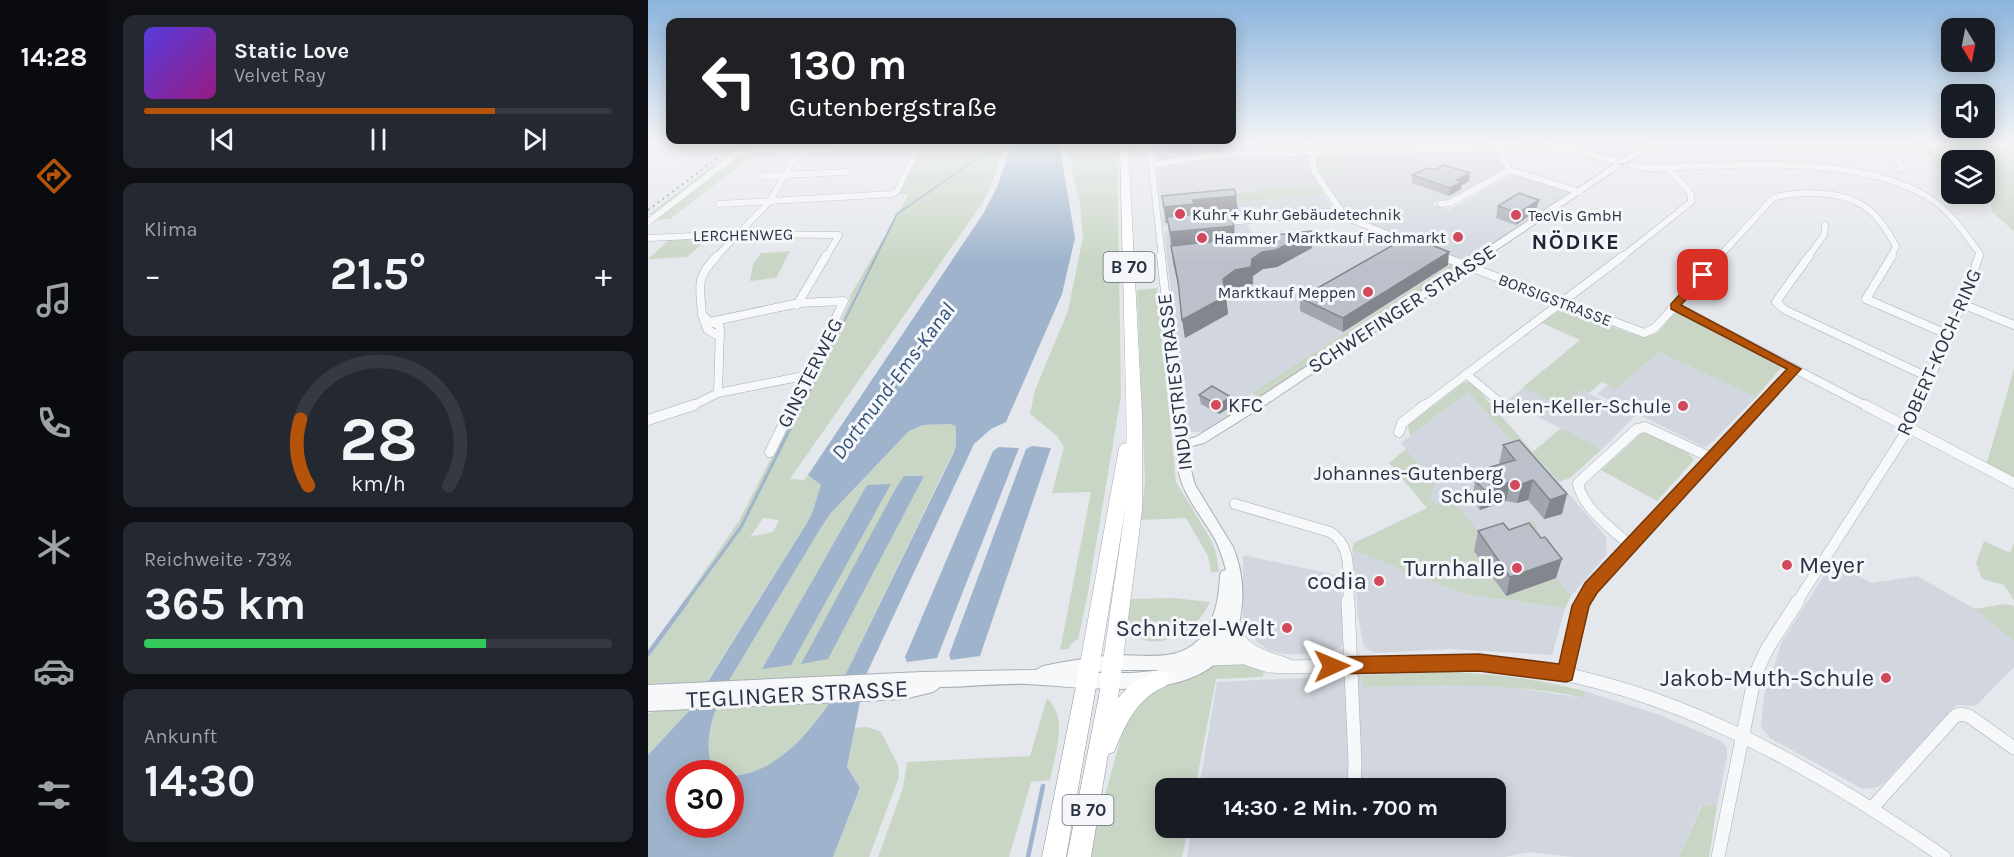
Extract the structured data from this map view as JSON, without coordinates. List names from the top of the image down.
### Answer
{
  "streets": {
    "main road": ["B 70"],
    "street": [
      "LERCHENWEG",
      "BORSIGSTRASSE",
      "SCHWEFINGER STRASSE",
      "ROBERT-KOCH-RING",
      "GINSTERWEG",
      "INDUSTRIESTRASSE",
      "TEGLINGER STRASSE"
    ]
  },
  "crossings": [
    ["LERCHENWEG", "GINSTERWEG"],
    ["B 70", "INDUSTRIESTRASSE"],
    ["B 70", "TEGLINGER STRASSE"],
    ["BORSIGSTRASSE", "SCHWEFINGER STRASSE"],
    ["SCHWEFINGER STRASSE", "INDUSTRIESTRASSE"],
    ["INDUSTRIESTRASSE", "TEGLINGER STRASSE"]
  ],
  "districts": ["NÖDIKE"],
  "water": ["Dortmund-Ems-Kanal"],
  "places": [
    "Kuhr + Kuhr Gebäudetechnik",
    "TecVis GmbH",
    "Marktkauf Fachmarkt",
    "Hammer",
    "Marktkauf Meppen",
    "KFC",
    "Helen-Keller-Schule",
    "Johannes-Gutenberg Schule",
    "Meyer",
    "Turnhalle",
    "codia",
    "Schnitzel-Welt",
    "Jakob-Muth-Schule"
  ],
  "north": "bottom",
  "page": {
    "tabs": "14:28",
    "turn": ["130 m", "Gutenbergstraße"],
    "song": ["Static Love", "Velvet Ray"],
    "tile": [
      "Klima",
      ["Reichweite · 73%", "365 km"],
      ["Ankunft", "14:30"]
    ],
    "heat": ["−", "21.5°", "+"],
    "limit": "30",
    "trip": "14:30 · 2 Min. · 700 m",
    "gauge": ["28", "km/h"]
  }
}
